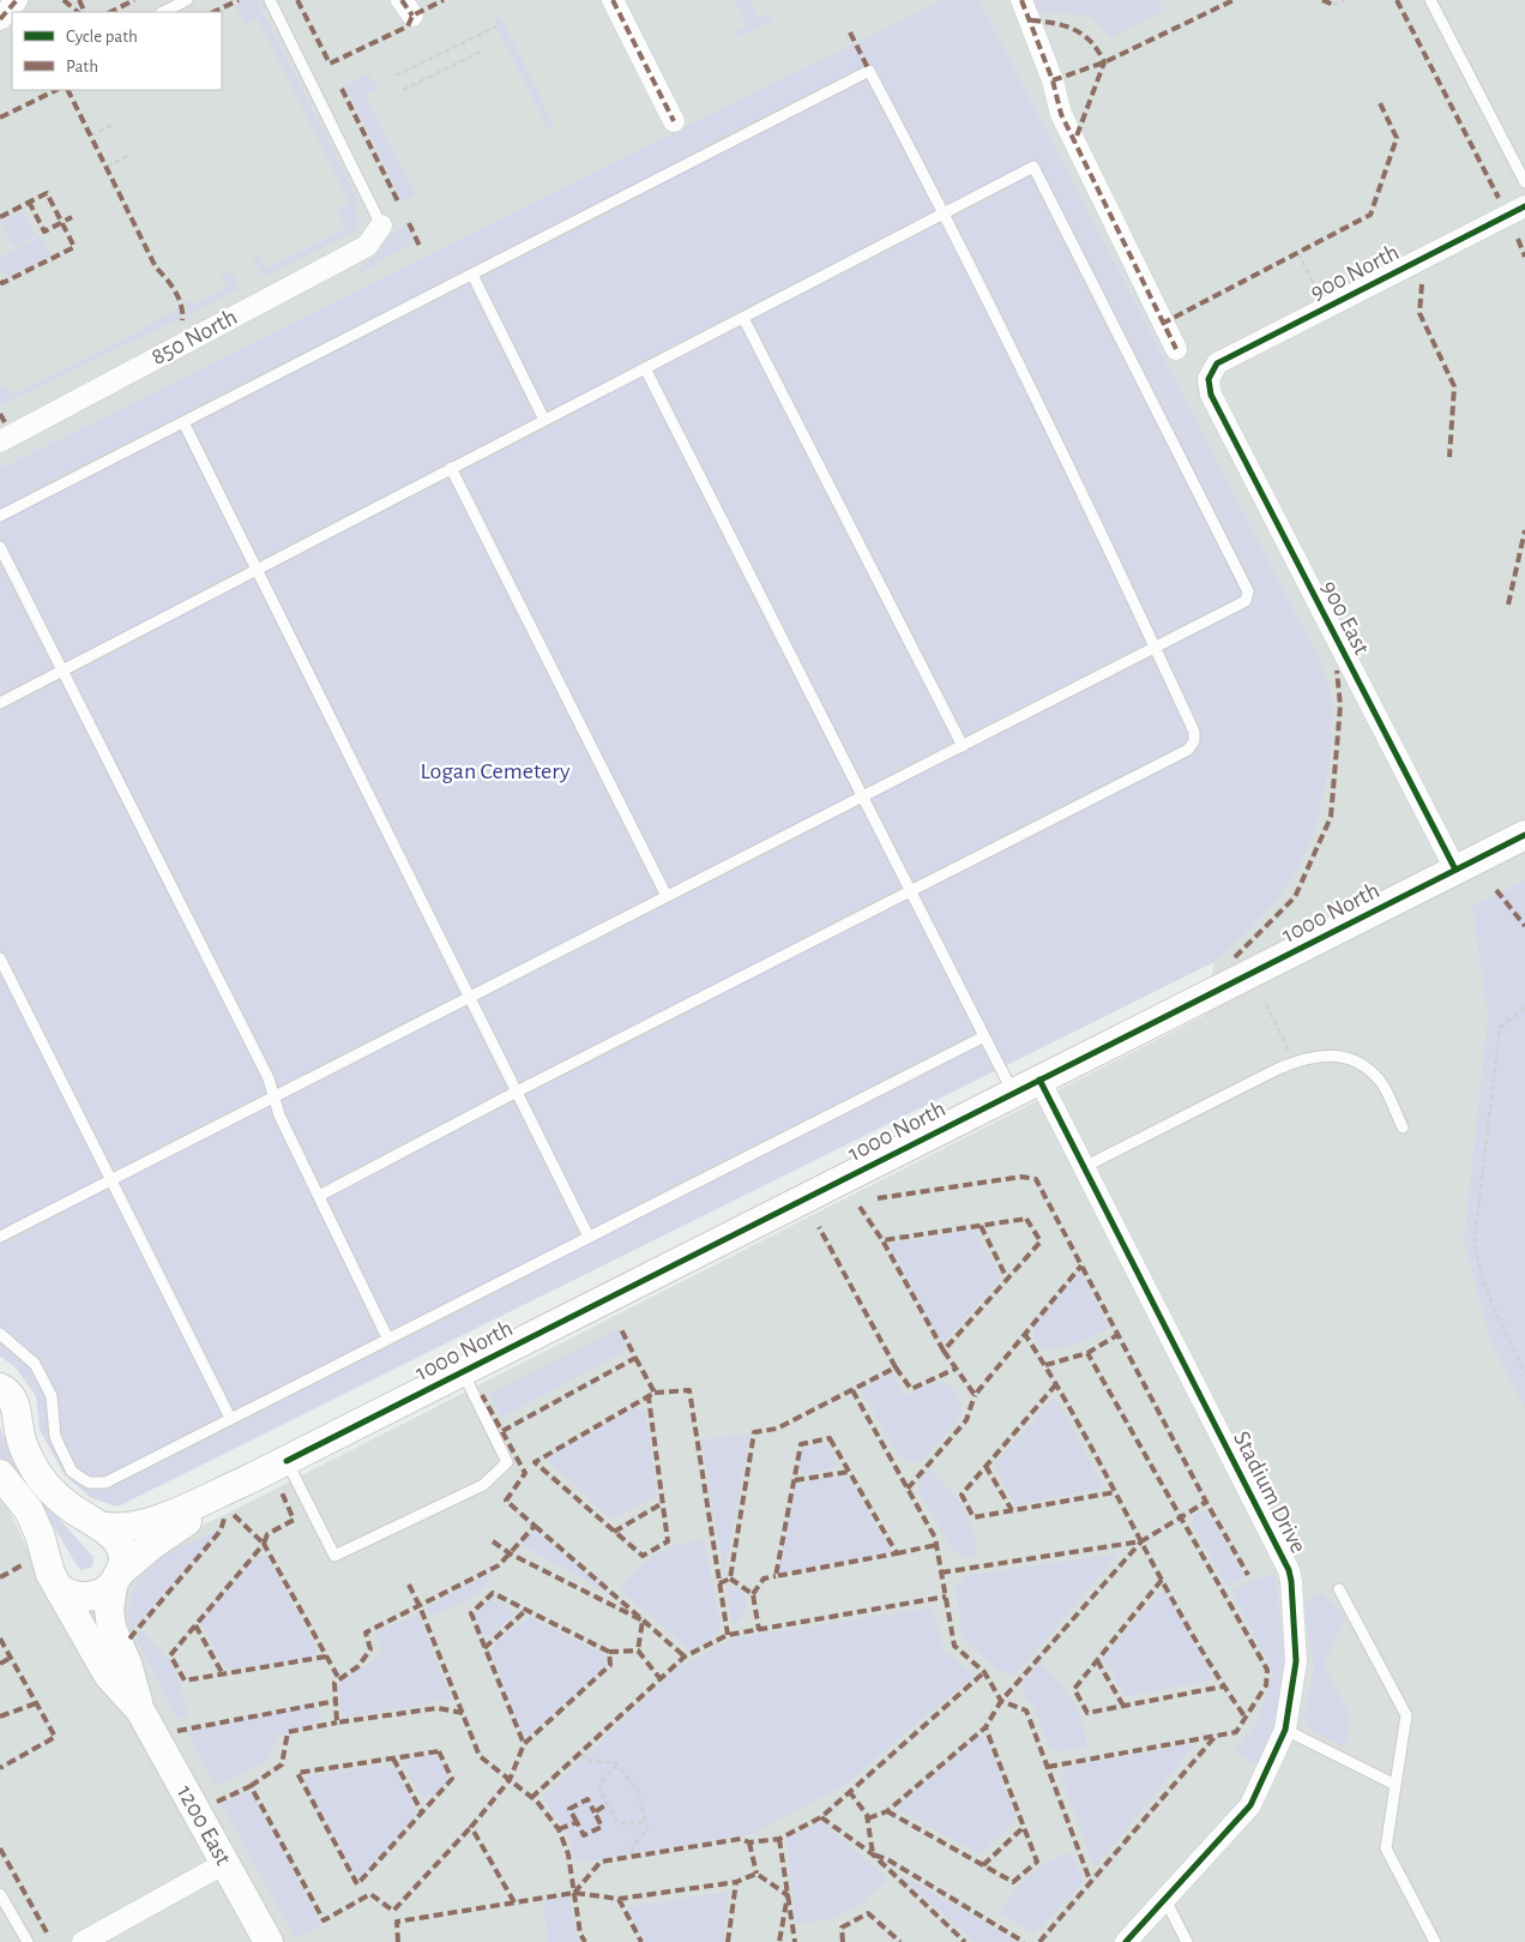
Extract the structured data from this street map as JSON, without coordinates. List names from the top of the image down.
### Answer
{
  "streets": {
    "street": [
      "900 North",
      "850 North",
      "900 East",
      "1000 North",
      "Stadium Drive",
      "1200 East"
    ]
  },
  "crossings": [
    ["900 North", "900 East"],
    ["900 East", "1000 North"],
    ["1000 North", "Stadium Drive"],
    ["1000 North", "1200 East"]
  ],
  "parks": ["Logan Cemetery"],
  "legend": ["Cycle path", "Path"]
}
